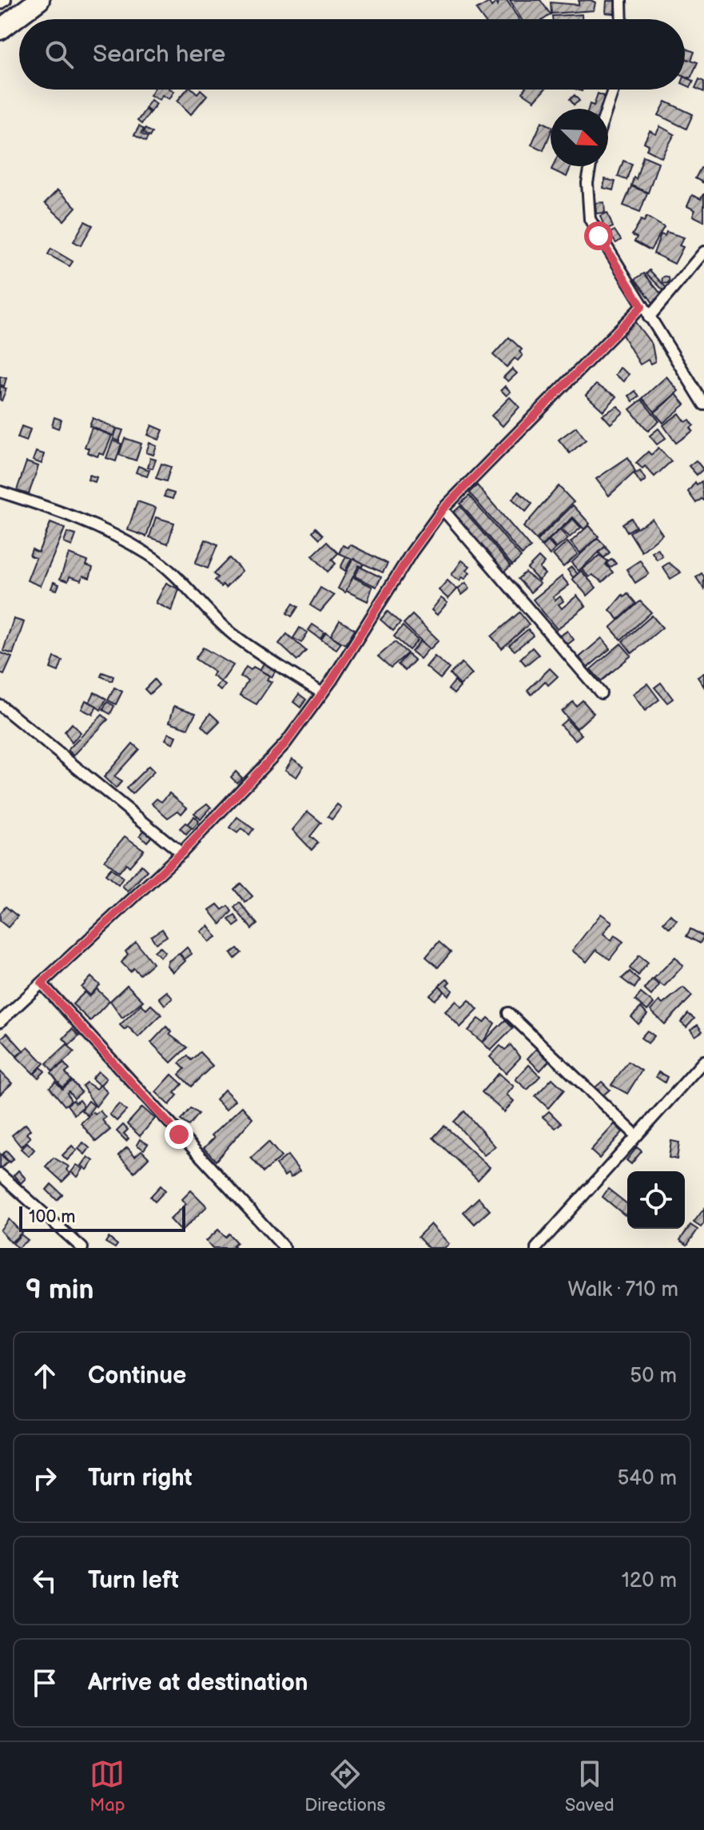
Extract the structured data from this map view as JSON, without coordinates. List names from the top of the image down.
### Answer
{
  "scale_bar": "100 m",
  "north": "bottom right",
  "page": {
    "search": "Search here",
    "scale": "100 m",
    "heading": ["9 min", "Walk · 710 m"],
    "list": [
      ["Continue", "50 m"],
      ["Turn right", "540 m"],
      ["Turn left", "120 m"],
      "Arrive at destination"
    ],
    "nav": ["Map", "Directions", "Saved"]
  }
}
